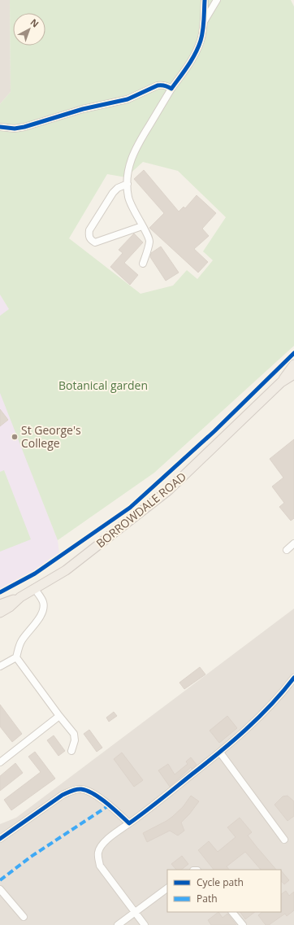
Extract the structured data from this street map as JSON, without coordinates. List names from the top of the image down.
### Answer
{
  "streets": {
    "main road": ["BORROWDALE ROAD"]
  },
  "parks": ["Botanical garden"],
  "places": ["St George's College"],
  "legend": ["Cycle path", "Path"],
  "north": "top right"
}
